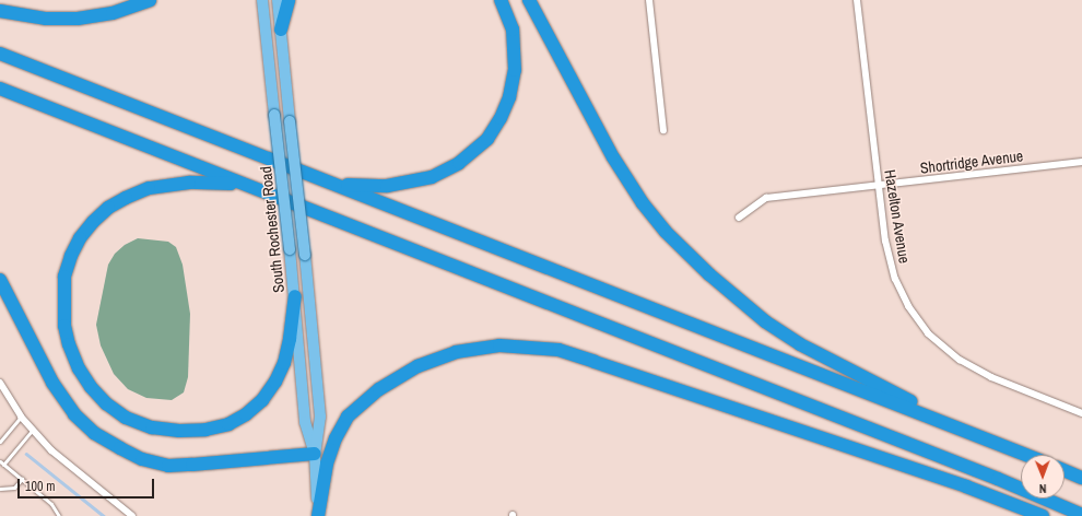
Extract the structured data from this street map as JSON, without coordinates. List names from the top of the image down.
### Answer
{
  "streets": {
    "main road": ["South Rochester Road"],
    "street": ["Shortridge Avenue", "Hazelton Avenue"]
  },
  "crossings": [
    ["Shortridge Avenue", "Hazelton Avenue"]
  ],
  "scale_bar": "100 m",
  "north": "bottom"
}
